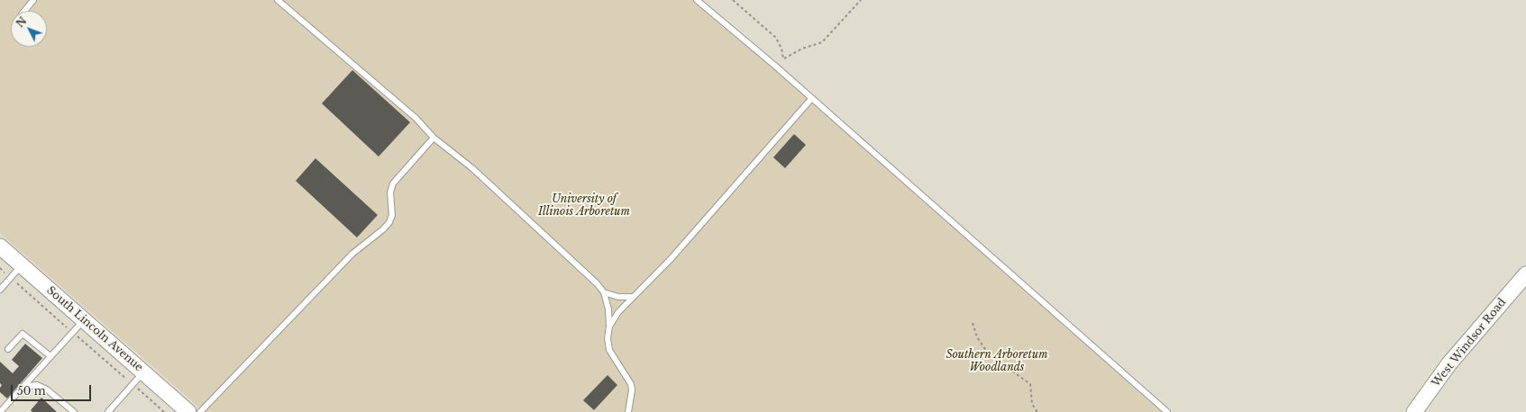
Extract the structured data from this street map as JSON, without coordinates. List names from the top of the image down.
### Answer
{
  "streets": {
    "main road": ["South Lincoln Avenue", "West Windsor Road"]
  },
  "parks": ["University of Illinois Arboretum", "Southern Arboretum Woodlands"],
  "scale_bar": "50 m",
  "north": "top left"
}
